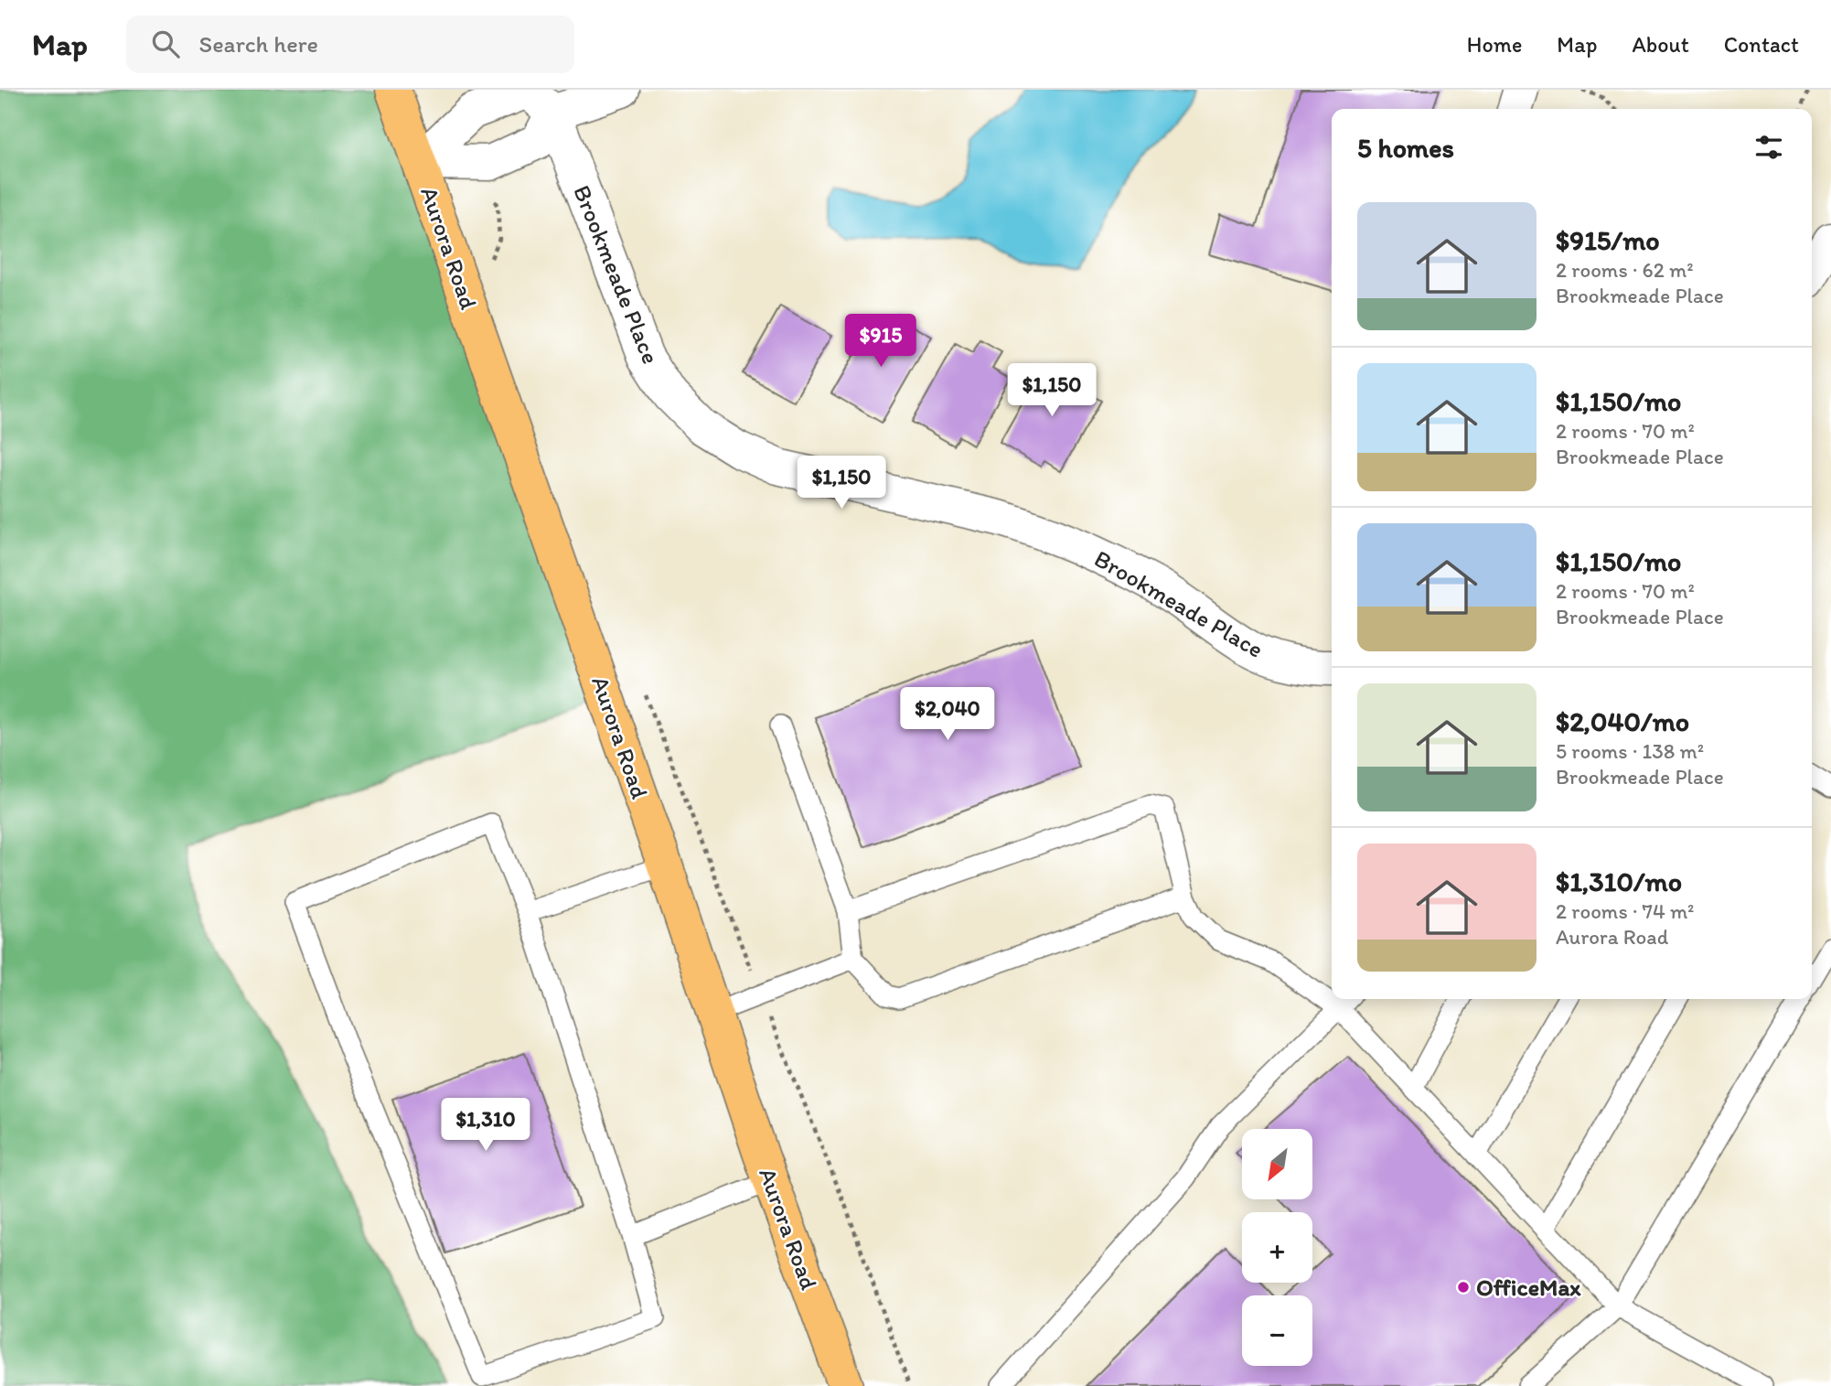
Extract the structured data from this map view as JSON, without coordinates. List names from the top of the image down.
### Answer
{
  "streets": {
    "main road": ["Aurora Road"],
    "street": ["Brookmeade Place"]
  },
  "places": ["OfficeMax"],
  "north": "bottom left",
  "page": {
    "header": "Map",
    "search": "Search here",
    "nav": [
      "Home",
      "Map",
      "About",
      "Contact"
    ],
    "heading": "5 homes",
    "list": [
      {
        "name": "$915/mo",
        "note": "2 rooms · 62 m² · Brookmeade Place"
      },
      {
        "name": "$1,150/mo",
        "note": "2 rooms · 70 m² · Brookmeade Place"
      },
      {
        "name": "$1,150/mo",
        "note": "2 rooms · 70 m² · Brookmeade Place"
      },
      {
        "name": "$2,040/mo",
        "note": "5 rooms · 138 m² · Brookmeade Place"
      },
      {
        "name": "$1,310/mo",
        "note": "2 rooms · 74 m² · Aurora Road"
      }
    ],
    "price": [
      "$915",
      "$1,150",
      "$1,150",
      "$2,040",
      "$1,310"
    ],
    "map_buttons": ["+", "−"]
  }
}
